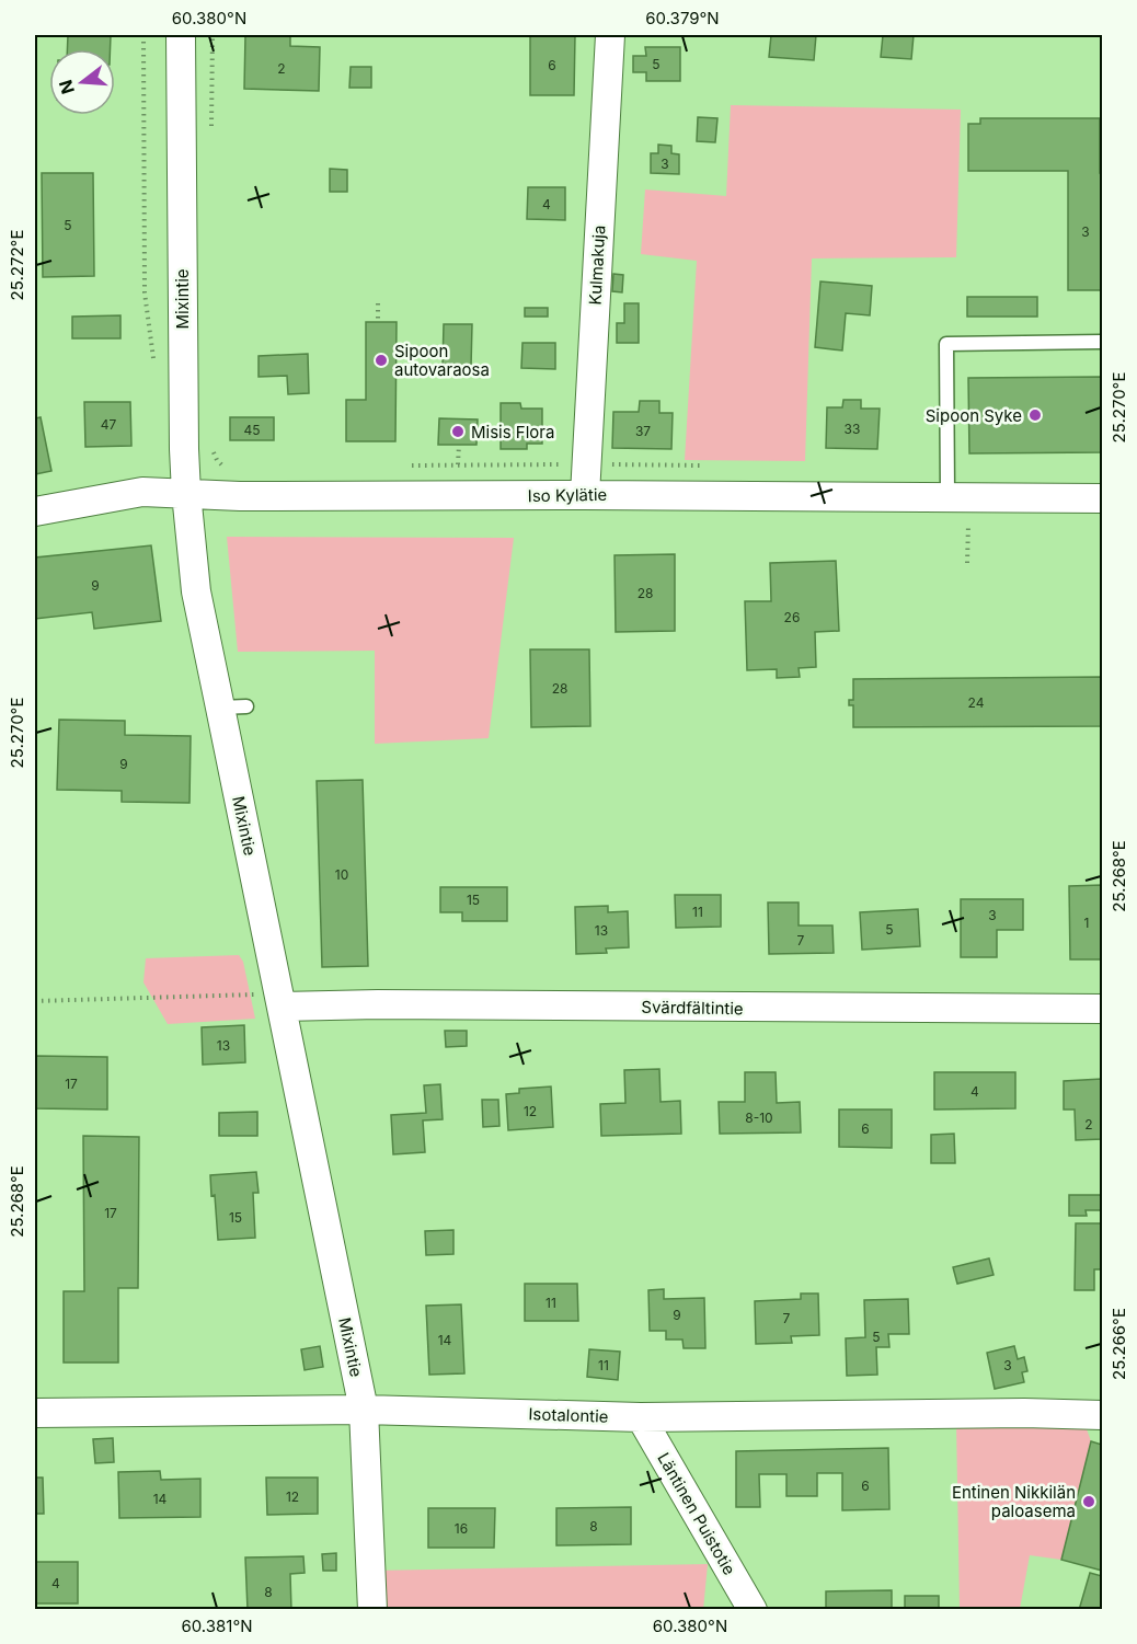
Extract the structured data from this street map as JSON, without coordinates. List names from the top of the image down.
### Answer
{
  "streets": {
    "street": [
      "Kulmakuja",
      "Mixintie",
      "Iso Kylätie",
      "Svärdfältintie",
      "Isotalontie",
      "Läntinen Puistotie"
    ]
  },
  "crossings": [
    ["Kulmakuja", "Iso Kylätie"],
    ["Mixintie", "Iso Kylätie"],
    ["Mixintie", "Svärdfältintie"],
    ["Mixintie", "Isotalontie"],
    ["Isotalontie", "Läntinen Puistotie"]
  ],
  "places": [
    "Sipoon autovaraosa",
    "Sipoon Syke",
    "Misis Flora",
    "Entinen Nikkilän paloasema"
  ],
  "house_numbers": [
    "5",
    "6",
    "2",
    "3",
    "4",
    "5",
    "3",
    "47",
    "33",
    "45",
    "37",
    "9",
    "28",
    "26",
    "28",
    "24",
    "9",
    "10",
    "15",
    "11",
    "3",
    "1",
    "5",
    "13",
    "7",
    "13",
    "17",
    "4",
    "12",
    "8-10",
    "2",
    "6",
    "17",
    "15",
    "11",
    "9",
    "7",
    "5",
    "14",
    "11",
    "3",
    "6",
    "12",
    "14",
    "8",
    "16",
    "4",
    "8"
  ],
  "north": "left",
  "coordinates": [
    "60.380°N",
    "60.379°N",
    "25.272°E",
    "25.270°E",
    "25.268°E",
    "25.266°E",
    "60.381°N"
  ]
}
